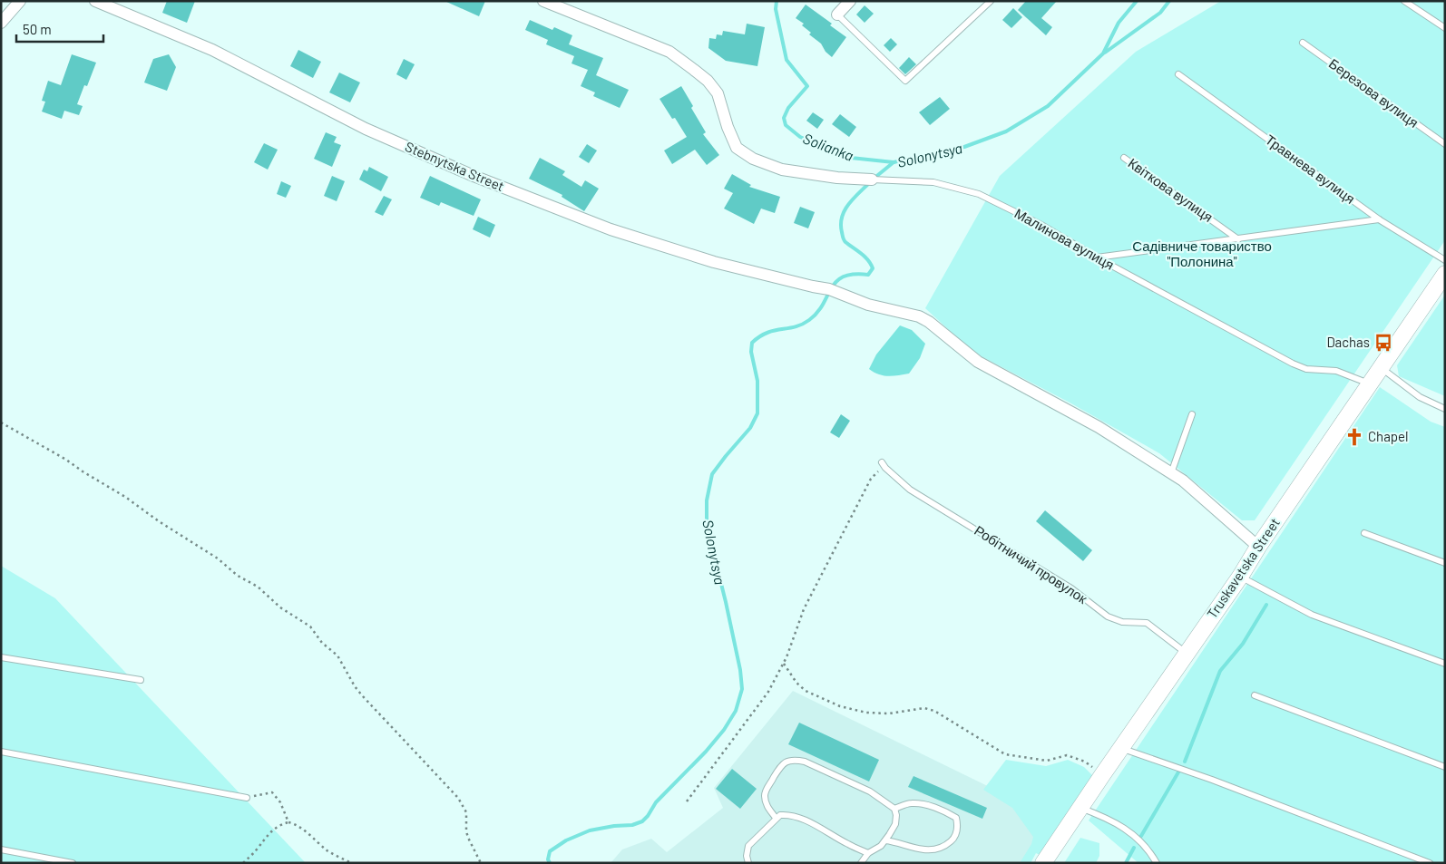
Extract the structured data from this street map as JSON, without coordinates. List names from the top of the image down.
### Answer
{
  "streets": {
    "street": ["Stebnytska Street", "Truskavetska Street"],
    "lane": [
      "Березова вулиця",
      "Травнева вулиця",
      "Квіткова вулиця",
      "Малинова вулиця",
      "Робітничий провулок"
    ]
  },
  "crossings": [
    ["Stebnytska Street", "Truskavetska Street"],
    ["Малинова вулиця", "Truskavetska Street"],
    ["Робітничий провулок", "Truskavetska Street"]
  ],
  "water": ["Solianka", "Solonytsya"],
  "parks": ["Садівниче товариство \"Полонина\""],
  "places": {
    "bus stop": ["Dachas"],
    "church": ["Chapel"]
  },
  "scale_bar": "50 m"
}
